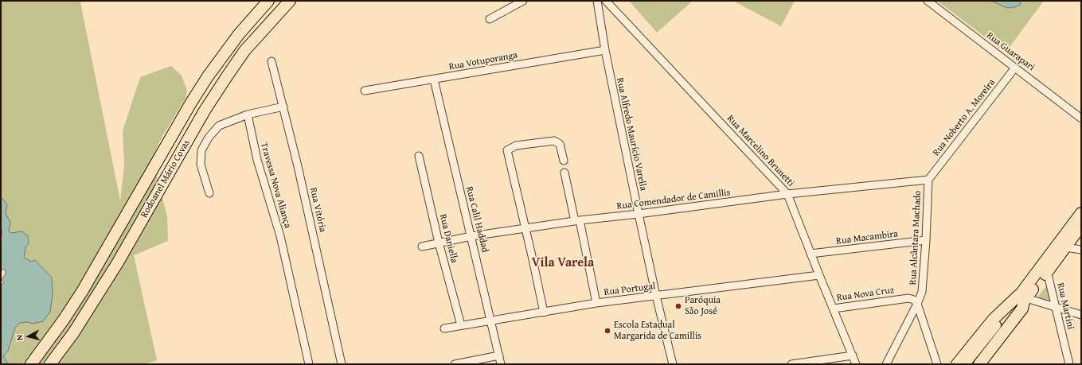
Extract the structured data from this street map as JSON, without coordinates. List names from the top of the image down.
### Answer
{
  "streets": {
    "highway": ["Rodoanel Mário Covas"],
    "street": [
      "Rua Guarapari",
      "Rua Votuporanga",
      "Rua Noberto A. Moreira",
      "Rua Alfredo Maurício Varella",
      "Rua Marcelino Brunetti",
      "Travessa Nova Aliança",
      "Rua Comendador de Camillis",
      "Rua Vitória",
      "Rua Calil Haddad",
      "Rua Macambira",
      "Rua Alcântara Machado",
      "Rua Daniella",
      "Rua Portugal",
      "Rua Nova Cruz",
      "Rua Martini"
    ]
  },
  "crossings": [
    ["Rua Guarapari", "Rua Noberto A. Moreira"],
    ["Rua Votuporanga", "Rua Alfredo Maurício Varella"],
    ["Rua Votuporanga", "Rua Calil Haddad"],
    ["Rua Noberto A. Moreira", "Rua Comendador de Camillis"],
    ["Rua Noberto A. Moreira", "Rua Alcântara Machado"],
    ["Rua Alfredo Maurício Varella", "Rua Comendador de Camillis"],
    ["Rua Alfredo Maurício Varella", "Rua Portugal"],
    ["Rua Marcelino Brunetti", "Rua Comendador de Camillis"],
    ["Rua Marcelino Brunetti", "Rua Macambira"],
    ["Rua Marcelino Brunetti", "Rua Portugal"],
    ["Rua Marcelino Brunetti", "Rua Nova Cruz"],
    ["Rua Comendador de Camillis", "Rua Calil Haddad"],
    ["Rua Comendador de Camillis", "Rua Alcântara Machado"],
    ["Rua Comendador de Camillis", "Rua Daniella"],
    ["Rua Calil Haddad", "Rua Portugal"],
    ["Rua Macambira", "Rua Alcântara Machado"],
    ["Rua Alcântara Machado", "Rua Nova Cruz"],
    ["Rua Daniella", "Rua Portugal"]
  ],
  "districts": ["Vila Varela"],
  "places": ["Paróquia São José", "Escola Estadual Margarida de Camillis"],
  "north": "left"
}
